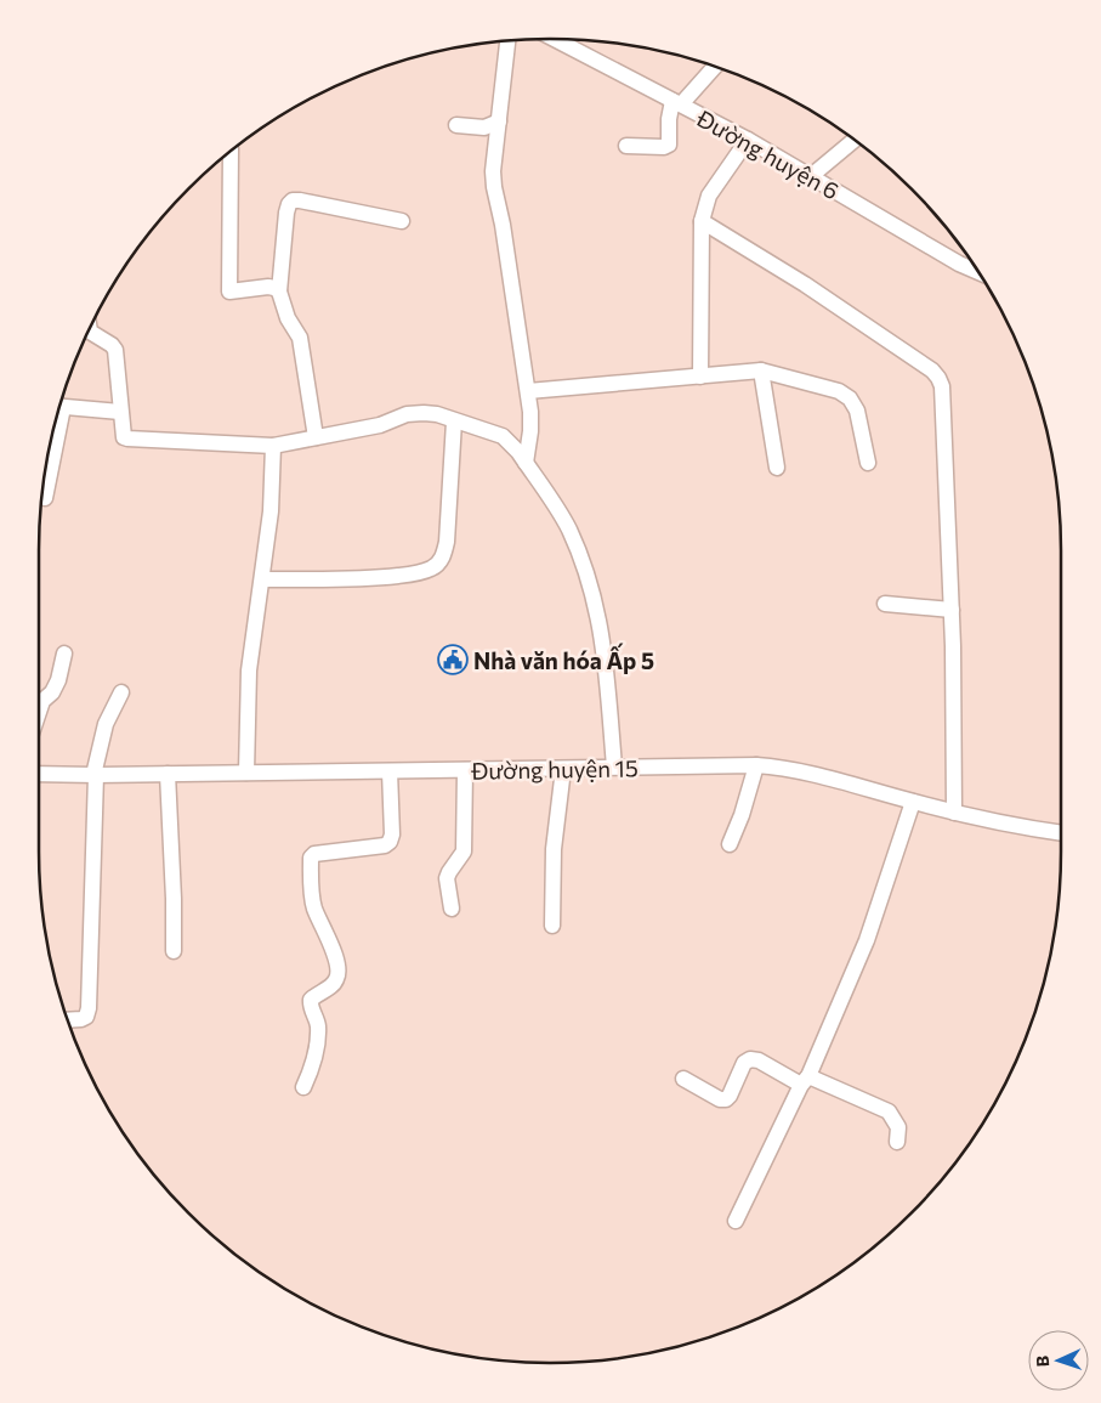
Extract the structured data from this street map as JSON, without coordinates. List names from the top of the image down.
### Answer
{
  "streets": {
    "street": ["Đường huyện 6", "Đường huyện 15"]
  },
  "places": {
    "public building": ["Nhà văn hóa Ấp 5"]
  },
  "north": "left"
}
